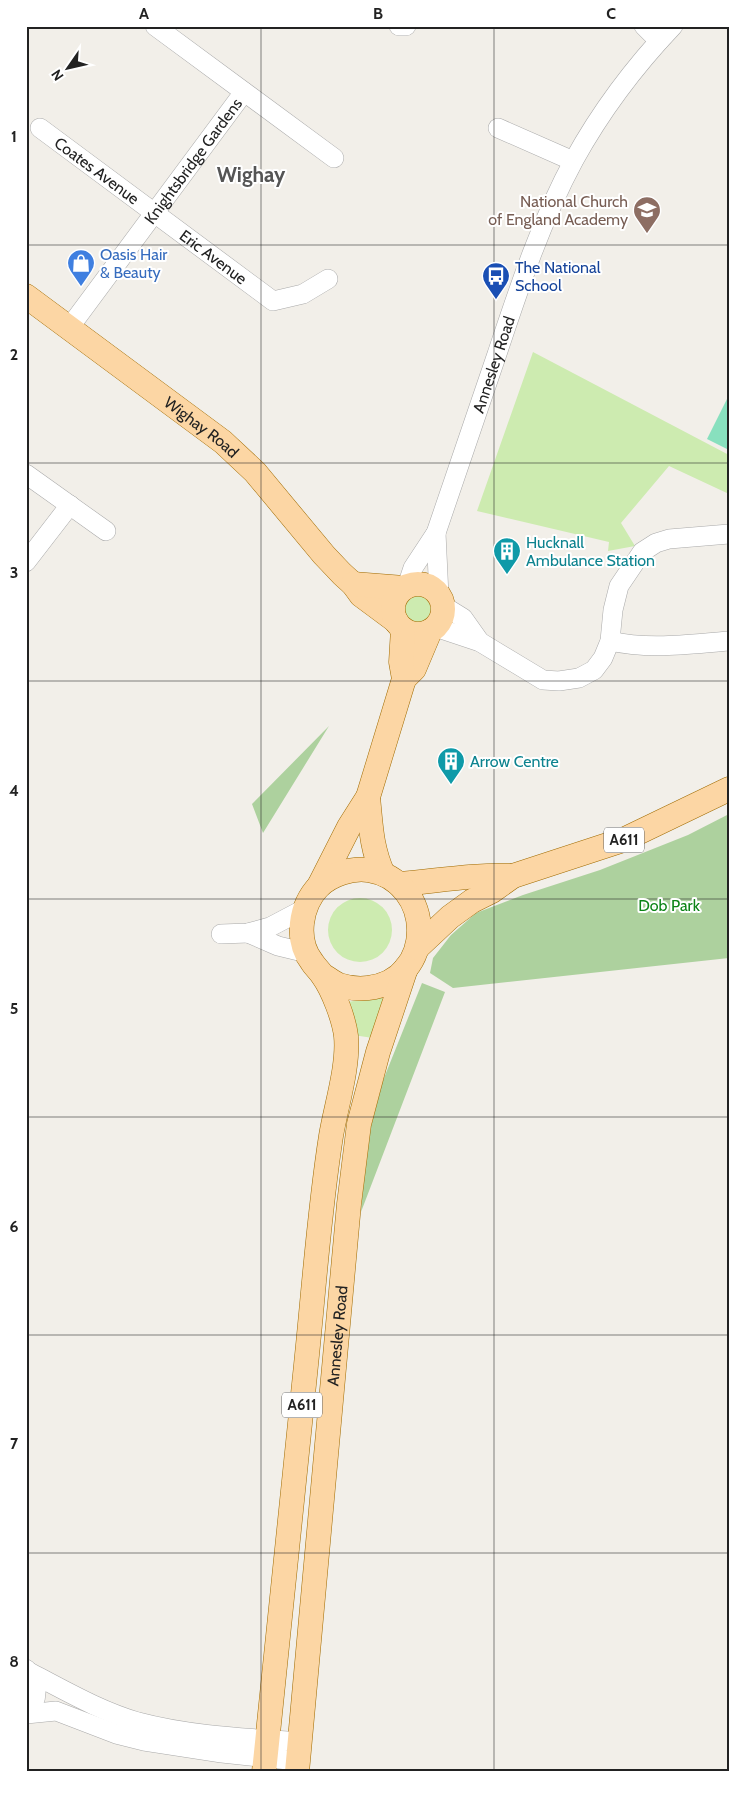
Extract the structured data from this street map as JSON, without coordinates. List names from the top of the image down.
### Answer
{
  "streets": {
    "main road": ["Annesley Road", "Wighay Road", "A611"],
    "street": ["Knightsbridge Gardens", "Coates Avenue", "Eric Avenue"]
  },
  "crossings": [
    ["Knightsbridge Gardens", "Coates Avenue"],
    ["Knightsbridge Gardens", "Eric Avenue"],
    ["Knightsbridge Gardens", "Wighay Road"],
    ["Coates Avenue", "Eric Avenue"],
    ["Annesley Road", "Wighay Road"],
    ["Annesley Road", "A611"]
  ],
  "districts": ["Wighay"],
  "parks": ["Dob Park"],
  "places": {
    "school or university": ["National Church of England Academy"],
    "shop": ["Oasis Hair & Beauty"],
    "bus stop": ["The National School"],
    "building": ["Hucknall Ambulance Station", "Arrow Centre"]
  },
  "north": "bottom left",
  "grid": {
    "columns": ["A", "B", "C"],
    "rows": [
      "1",
      "2",
      "3",
      "4",
      "5",
      "6",
      "7",
      "8"
    ]
  }
}
